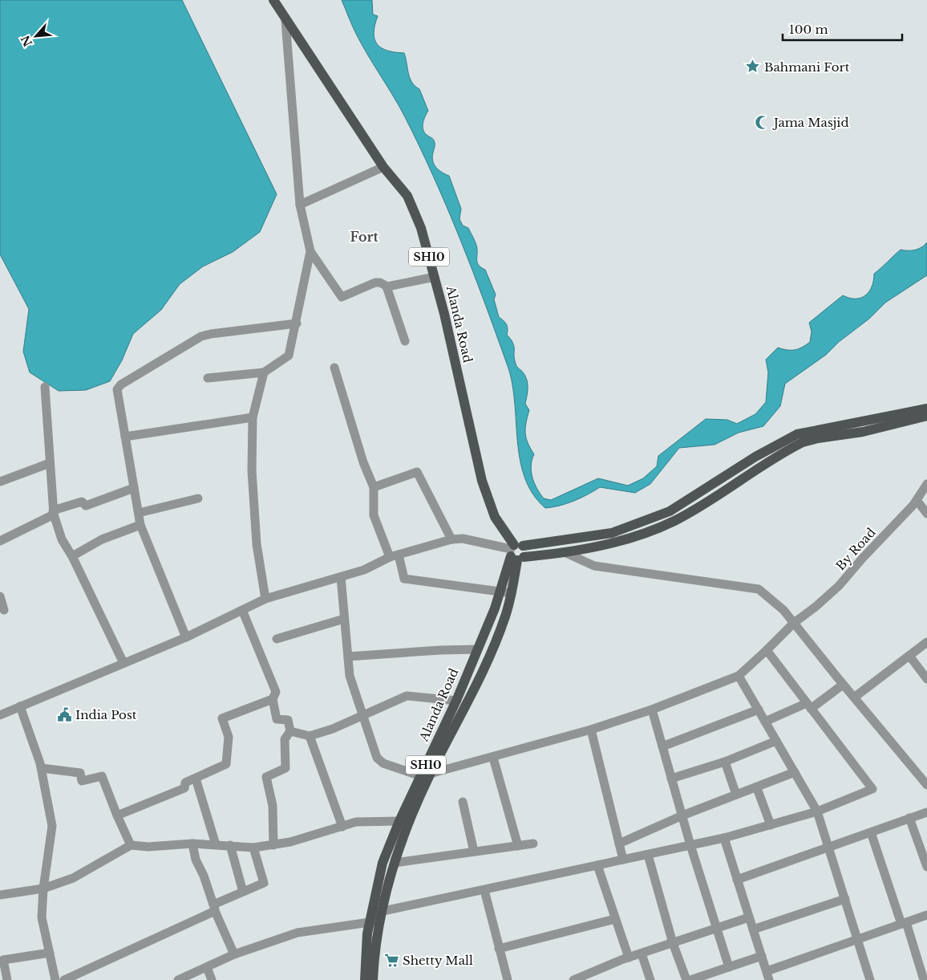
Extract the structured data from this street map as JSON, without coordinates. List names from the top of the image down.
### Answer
{
  "streets": {
    "main road": ["SH10", "Alanda Road"],
    "street": ["By Road"]
  },
  "districts": ["Fort"],
  "places": {
    "place": ["Bahmani Fort"],
    "mosque": ["Jama Masjid"],
    "public building": ["India Post"],
    "supermarket": ["Shetty Mall"]
  },
  "scale_bar": "100 m",
  "north": "bottom left"
}
